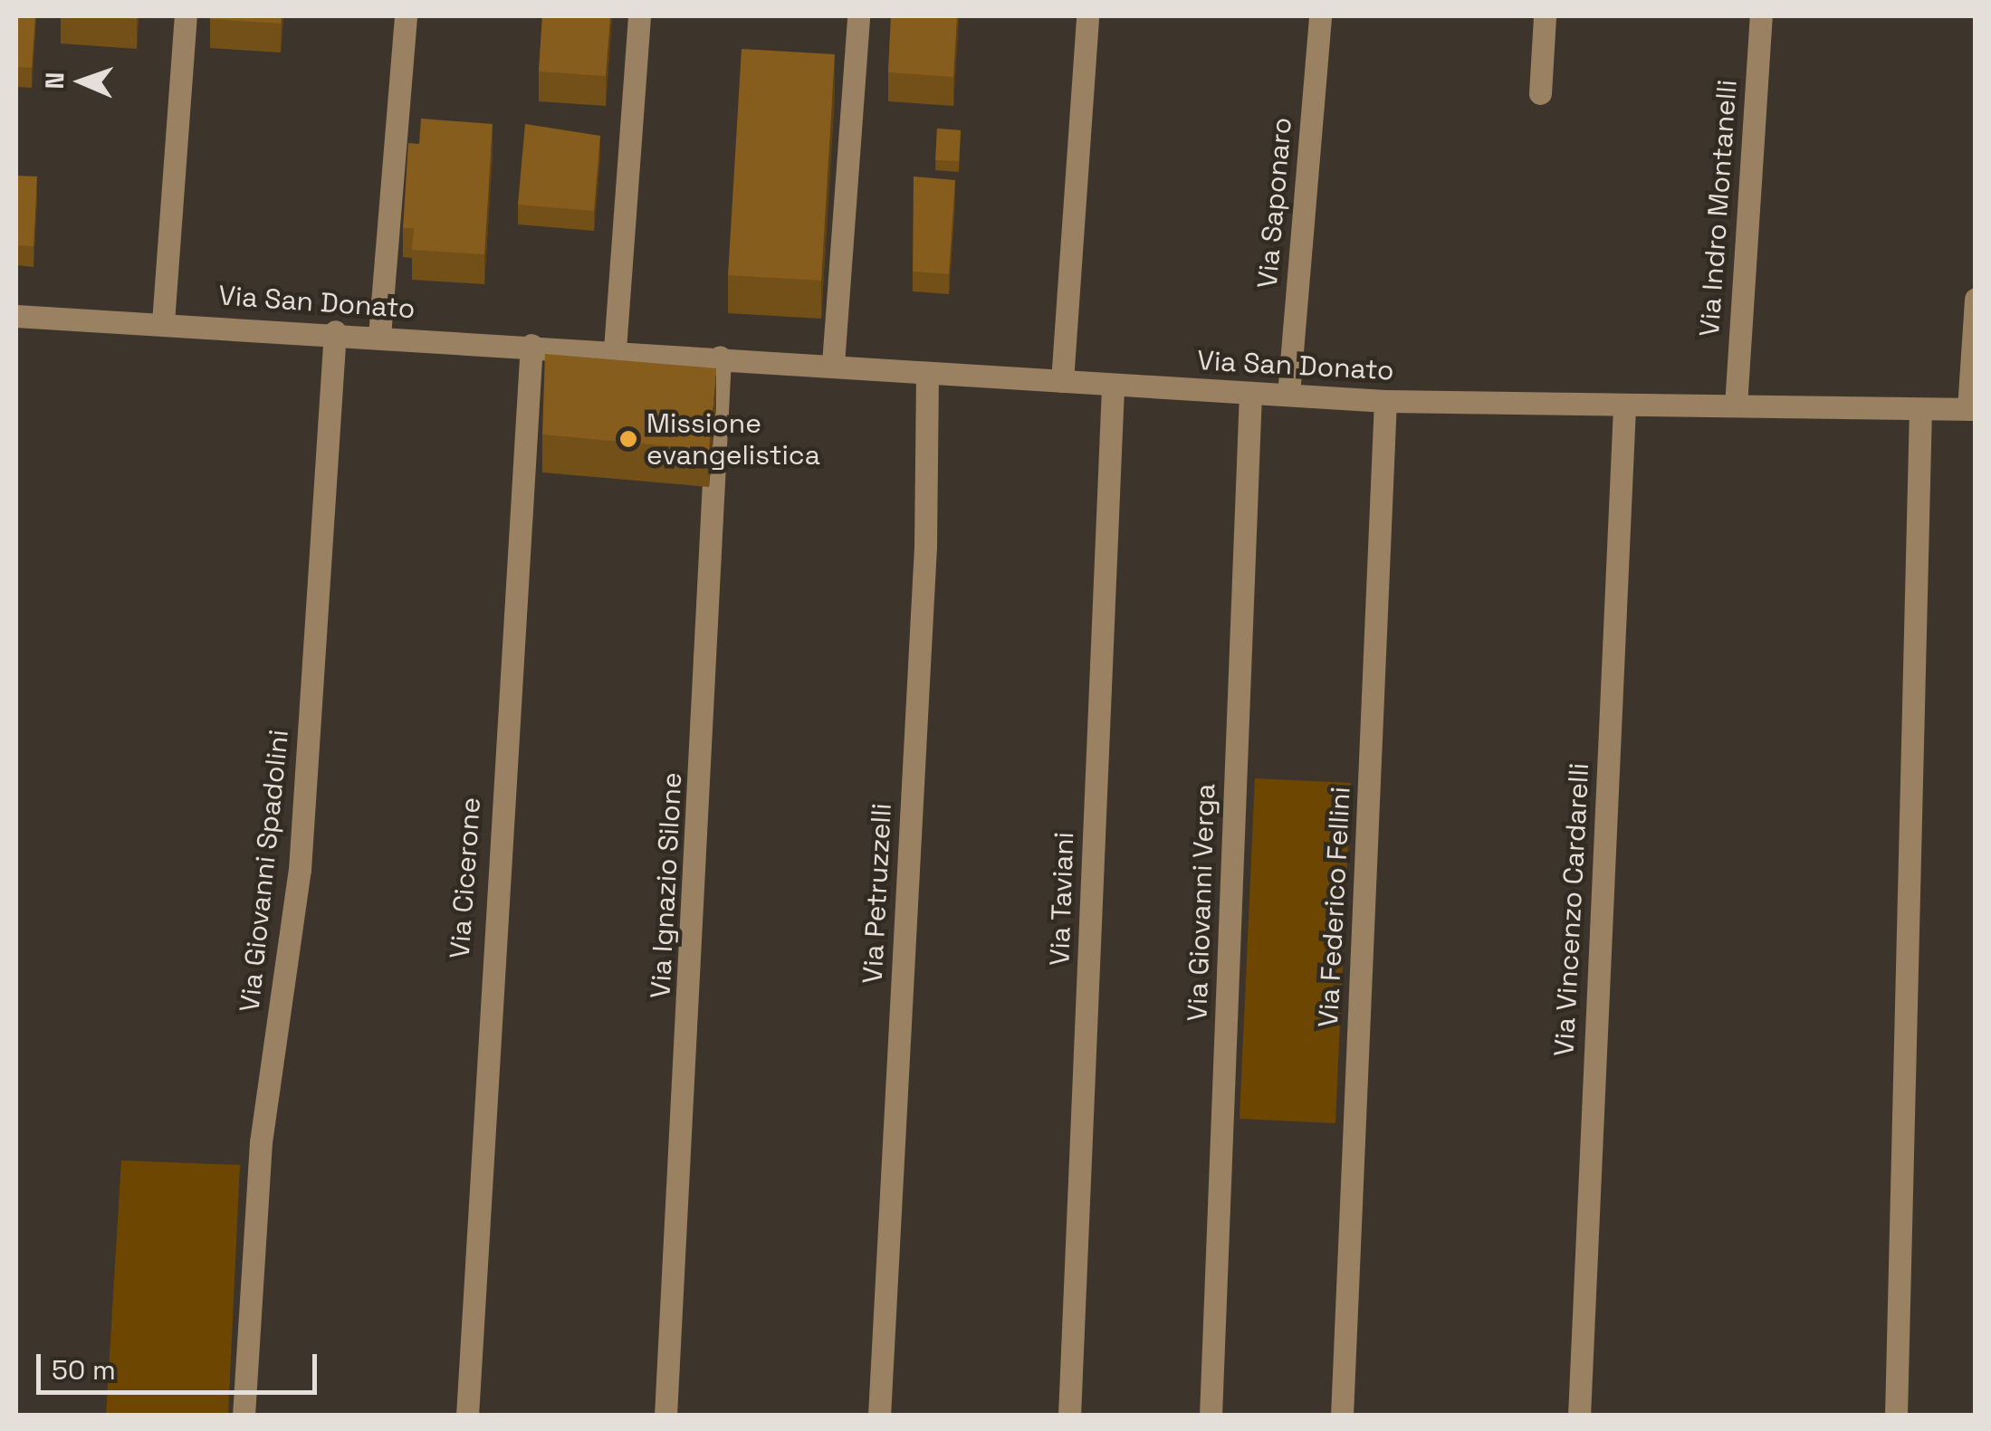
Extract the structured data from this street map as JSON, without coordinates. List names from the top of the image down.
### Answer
{
  "streets": {
    "street": [
      "Via Saponaro",
      "Via Indro Montanelli",
      "Via San Donato",
      "Via Giovanni Spadolini",
      "Via Cicerone",
      "Via Ignazio Silone",
      "Via Petruzzelli",
      "Via Taviani",
      "Via Giovanni Verga",
      "Via Federico Fellini",
      "Via Vincenzo Cardarelli"
    ]
  },
  "crossings": [
    ["Via Saponaro", "Via San Donato"],
    ["Via Indro Montanelli", "Via San Donato"],
    ["Via San Donato", "Via Giovanni Spadolini"],
    ["Via San Donato", "Via Cicerone"],
    ["Via San Donato", "Via Ignazio Silone"],
    ["Via San Donato", "Via Petruzzelli"],
    ["Via San Donato", "Via Taviani"],
    ["Via San Donato", "Via Giovanni Verga"],
    ["Via San Donato", "Via Federico Fellini"],
    ["Via San Donato", "Via Vincenzo Cardarelli"]
  ],
  "places": ["Missione evangelistica"],
  "scale_bar": "50 m",
  "north": "left"
}
